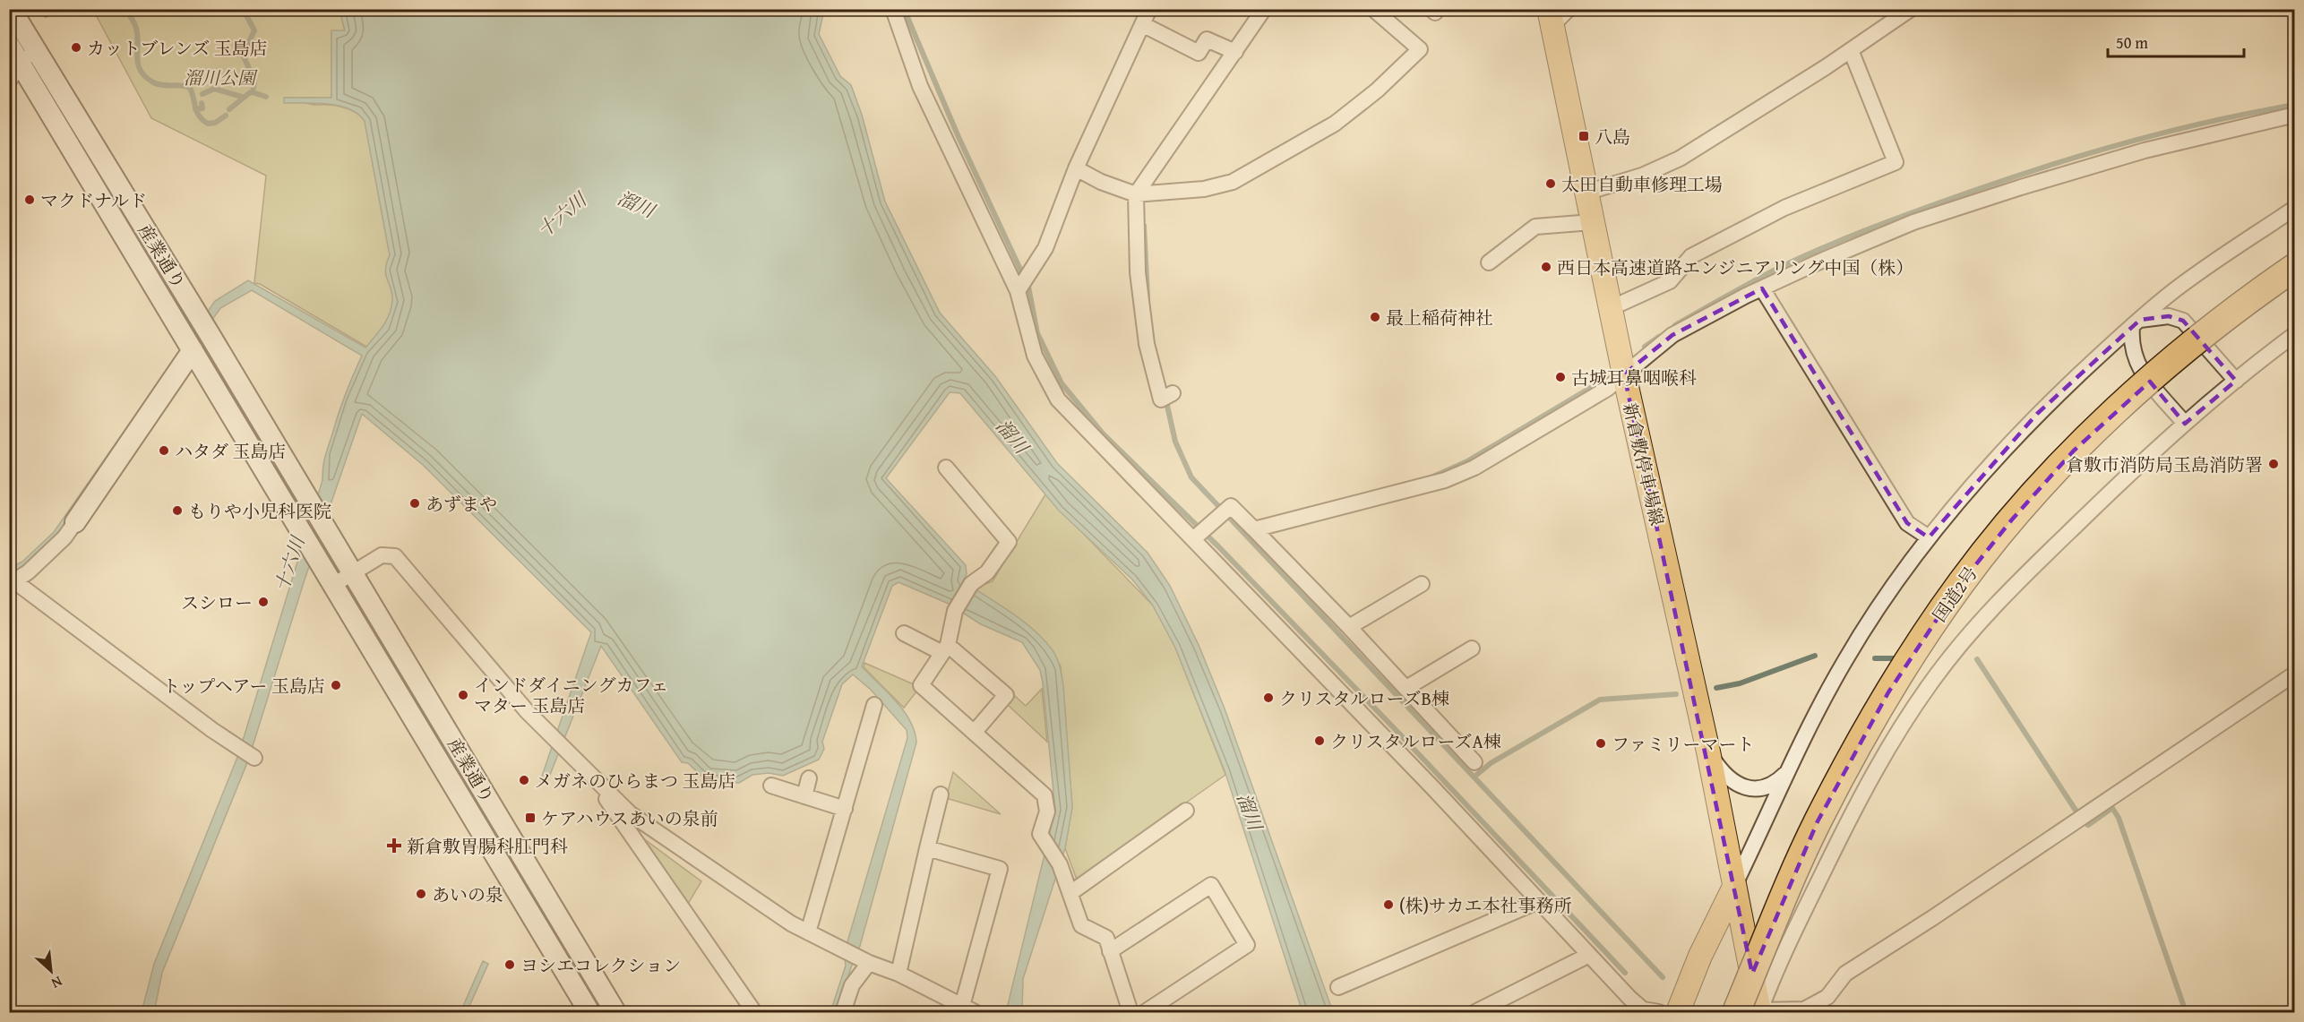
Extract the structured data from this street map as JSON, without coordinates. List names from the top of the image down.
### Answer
{
  "streets": {
    "highway": ["国道2号"],
    "main road": ["新倉敷停車場線"],
    "street": ["産業通り"]
  },
  "crossings": [
    ["新倉敷停車場線", "国道2号"]
  ],
  "water": ["溜川", "十六川"],
  "parks": ["溜川公園"],
  "places": {
    "other": [
      "カットブレンズ 玉島店",
      "太田自動車修理工場",
      "マクドナルド",
      "西日本高速道路エンジニアリング中国（株）",
      "最上稲荷神社",
      "古城耳鼻咽喉科",
      "ハタダ 玉島店",
      "倉敷市消防局玉島消防署",
      "あずまや",
      "もりや小児科医院",
      "スシロー",
      "トップヘアー 玉島店",
      "インドダイニングカフェ マター 玉島店",
      "クリスタルローズB棟",
      "クリスタルローズA棟",
      "ファミリーマート",
      "メガネのひらまつ 玉島店",
      "あいの泉",
      "(株)サカエ本社事務所",
      "ヨシエコレクション"
    ],
    "transit": ["八島", "ケアハウスあいの泉前"],
    "health": ["新倉敷胃腸科肛門科"]
  },
  "scale_bar": "50 m",
  "north": "bottom right"
}
